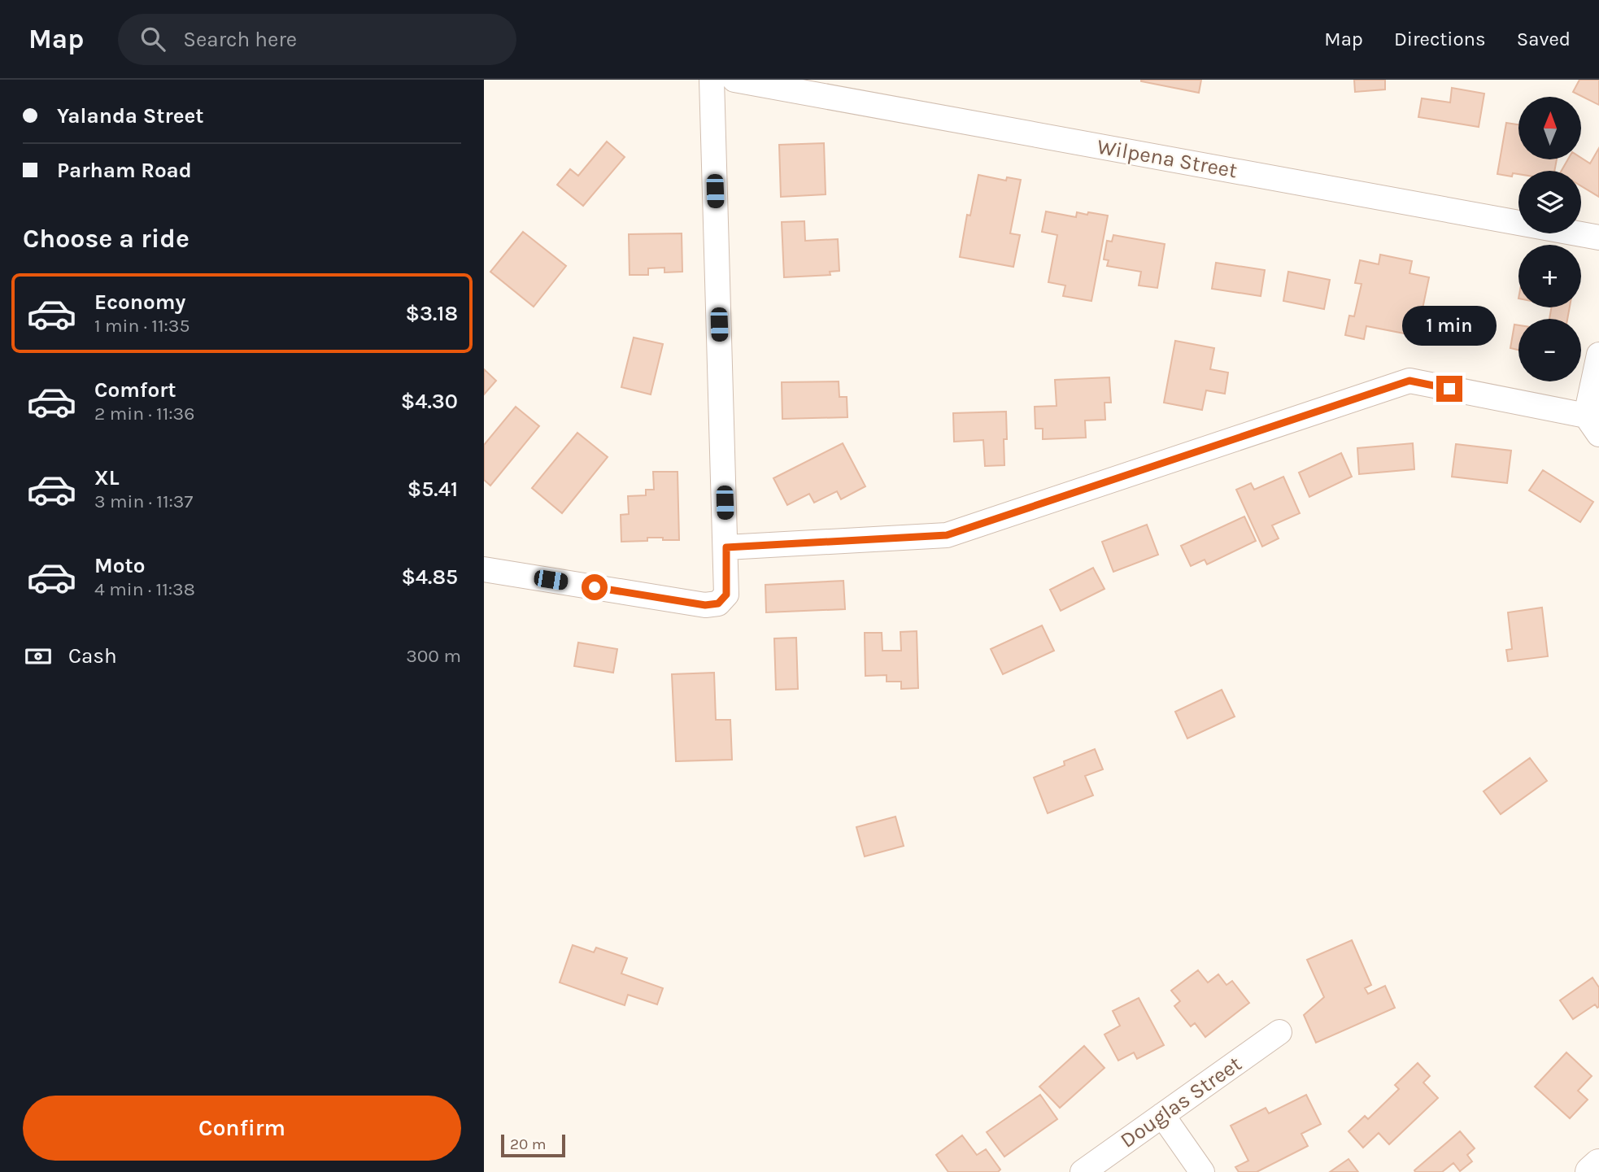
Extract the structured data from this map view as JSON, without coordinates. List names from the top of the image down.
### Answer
{
  "streets": {
    "street": ["Wilpena Street", "Douglas Street"]
  },
  "scale_bar": "20 m",
  "north": "top",
  "page": {
    "header": "Map",
    "search": "Search here",
    "nav": ["Map", "Directions", "Saved"],
    "banner": ["Yalanda Street", "Parham Road"],
    "map_buttons": ["+", "−"],
    "heading": "Choose a ride",
    "list": [
      {
        "name": "Economy",
        "note": "1 min · 11:35",
        "value": "$3.18"
      },
      {
        "name": "Comfort",
        "note": "2 min · 11:36",
        "value": "$4.30"
      },
      {
        "name": "XL",
        "note": "3 min · 11:37",
        "value": "$5.41"
      },
      {
        "name": "Moto",
        "note": "4 min · 11:38",
        "value": "$4.85"
      }
    ],
    "bubble": "1 min",
    "pay": ["Cash", "300 m"],
    "buttons": "Confirm",
    "scale": "20 m"
  }
}
